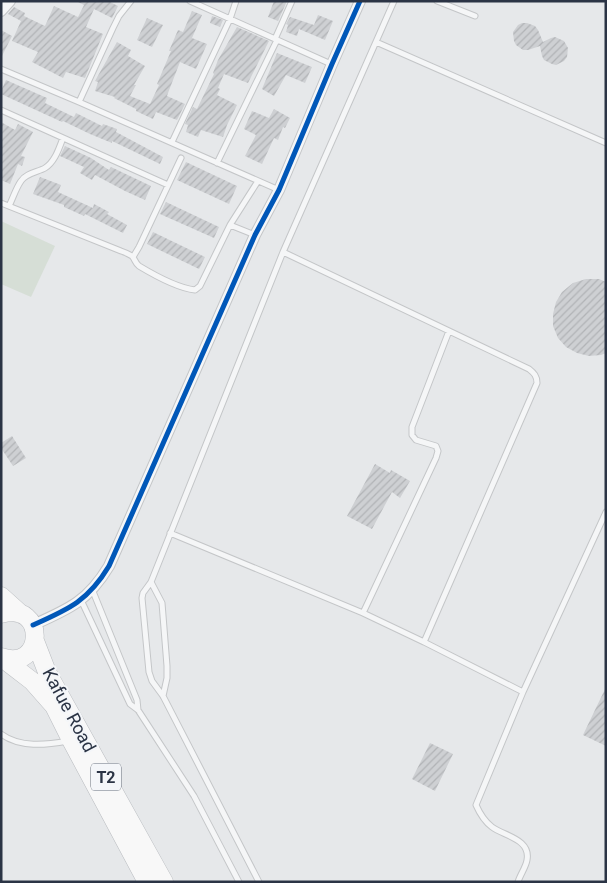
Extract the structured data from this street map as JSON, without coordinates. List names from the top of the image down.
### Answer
{
  "streets": {
    "highway": ["Kafue Road", "T2"]
  }
}
